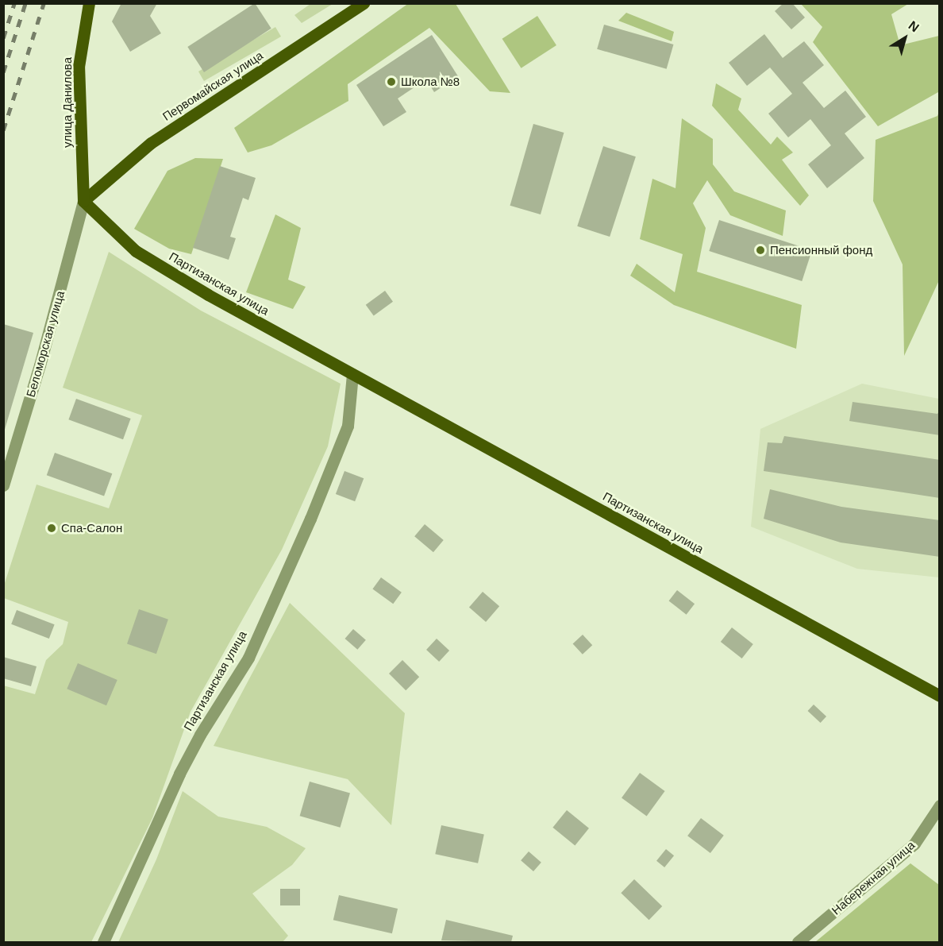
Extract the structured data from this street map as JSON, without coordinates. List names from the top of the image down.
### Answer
{
  "streets": {
    "main road": ["Первомайская улица", "улица Данилова", "Партизанская улица"],
    "street": ["Беломорская улица", "Набережная улица"]
  },
  "crossings": [
    ["Первомайская улица", "улица Данилова"],
    ["Первомайская улица", "Партизанская улица"],
    ["Первомайская улица", "Беломорская улица"],
    ["улица Данилова", "Партизанская улица"],
    ["улица Данилова", "Беломорская улица"],
    ["Партизанская улица", "Беломорская улица"]
  ],
  "places": ["Школа №8", "Пенсионный фонд", "Спа-Салон"],
  "north": "top right"
}
